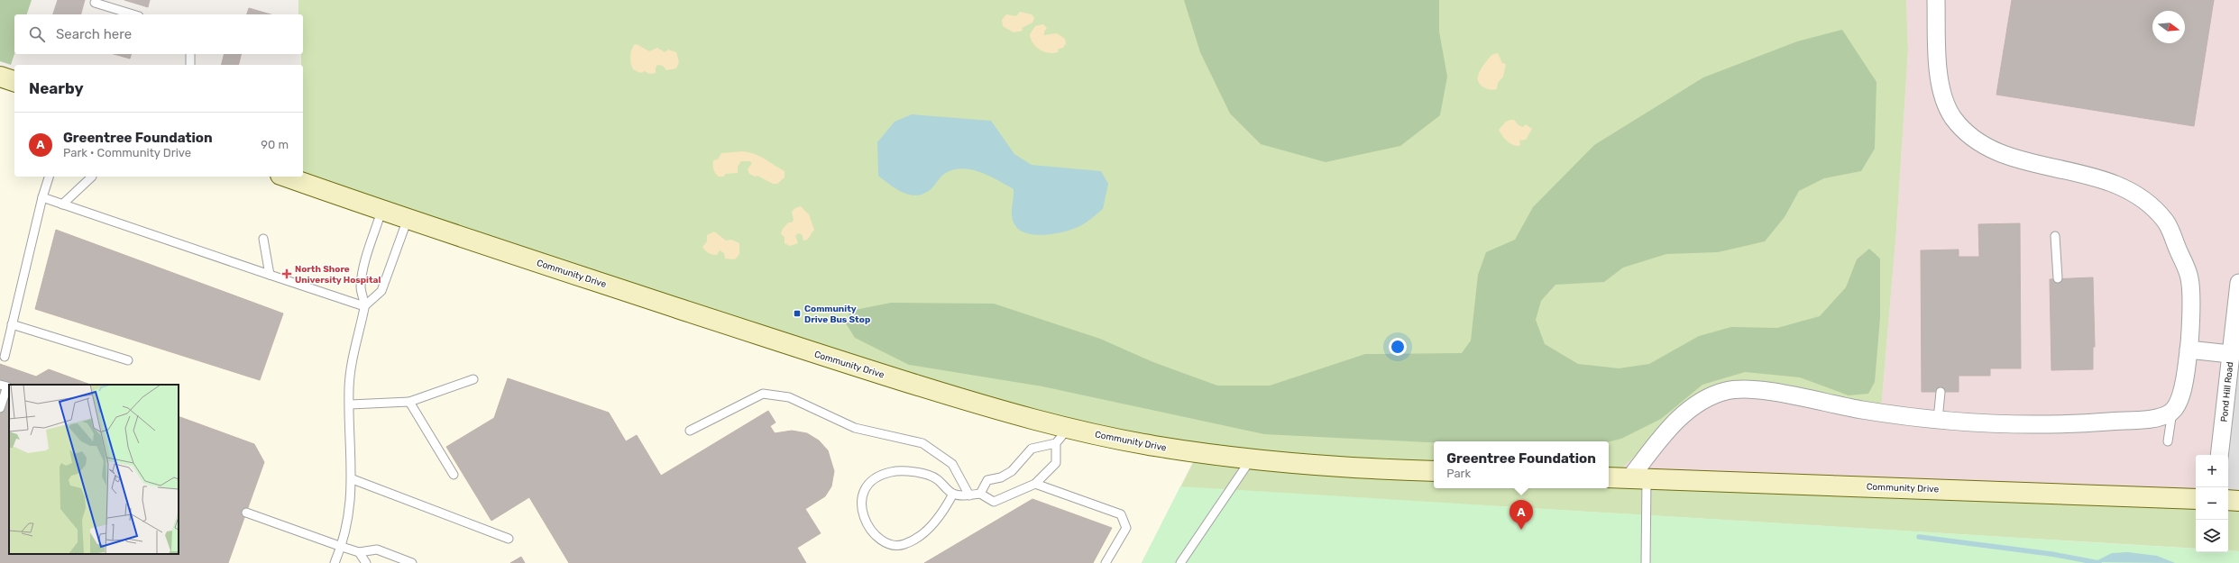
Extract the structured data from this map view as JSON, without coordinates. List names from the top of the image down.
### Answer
{
  "streets": {
    "main road": ["Community Drive"],
    "street": ["Pond Hill Road"]
  },
  "places": {
    "health": ["North Shore University Hospital"],
    "transit": ["Community Drive Bus Stop"]
  },
  "north": "right",
  "page": {
    "search": "Search here",
    "heading": "Nearby",
    "list": [
      {
        "mark": "A",
        "name": "Greentree Foundation",
        "note": "Park · Community Drive",
        "value": "90 m"
      }
    ],
    "popup": ["Greentree Foundation", "Park"],
    "map_buttons": ["+", "−"],
    "pins": "A"
  }
}
